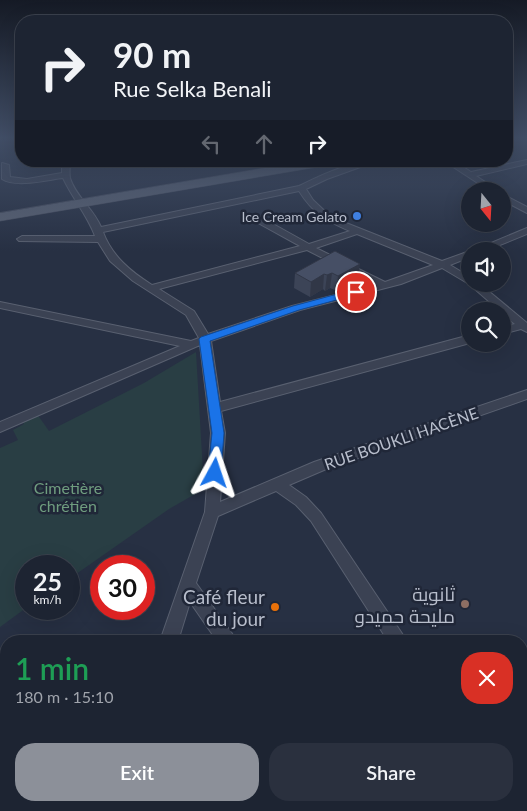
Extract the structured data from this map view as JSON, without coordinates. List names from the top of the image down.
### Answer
{
  "streets": {
    "street": ["RUE BOUKLI HACÈNE"]
  },
  "parks": ["Cimetière chrétien"],
  "places": ["Ice Cream Gelato", "ثانوية مليحة حميدو", "Café fleur du jour"],
  "north": "bottom",
  "page": {
    "turn": ["90 m", "Rue Selka Benali"],
    "speed": "25 km/h",
    "limit": "30",
    "heading": ["1 min", "180 m · 15:10"],
    "buttons": ["Exit", "Share"]
  }
}
